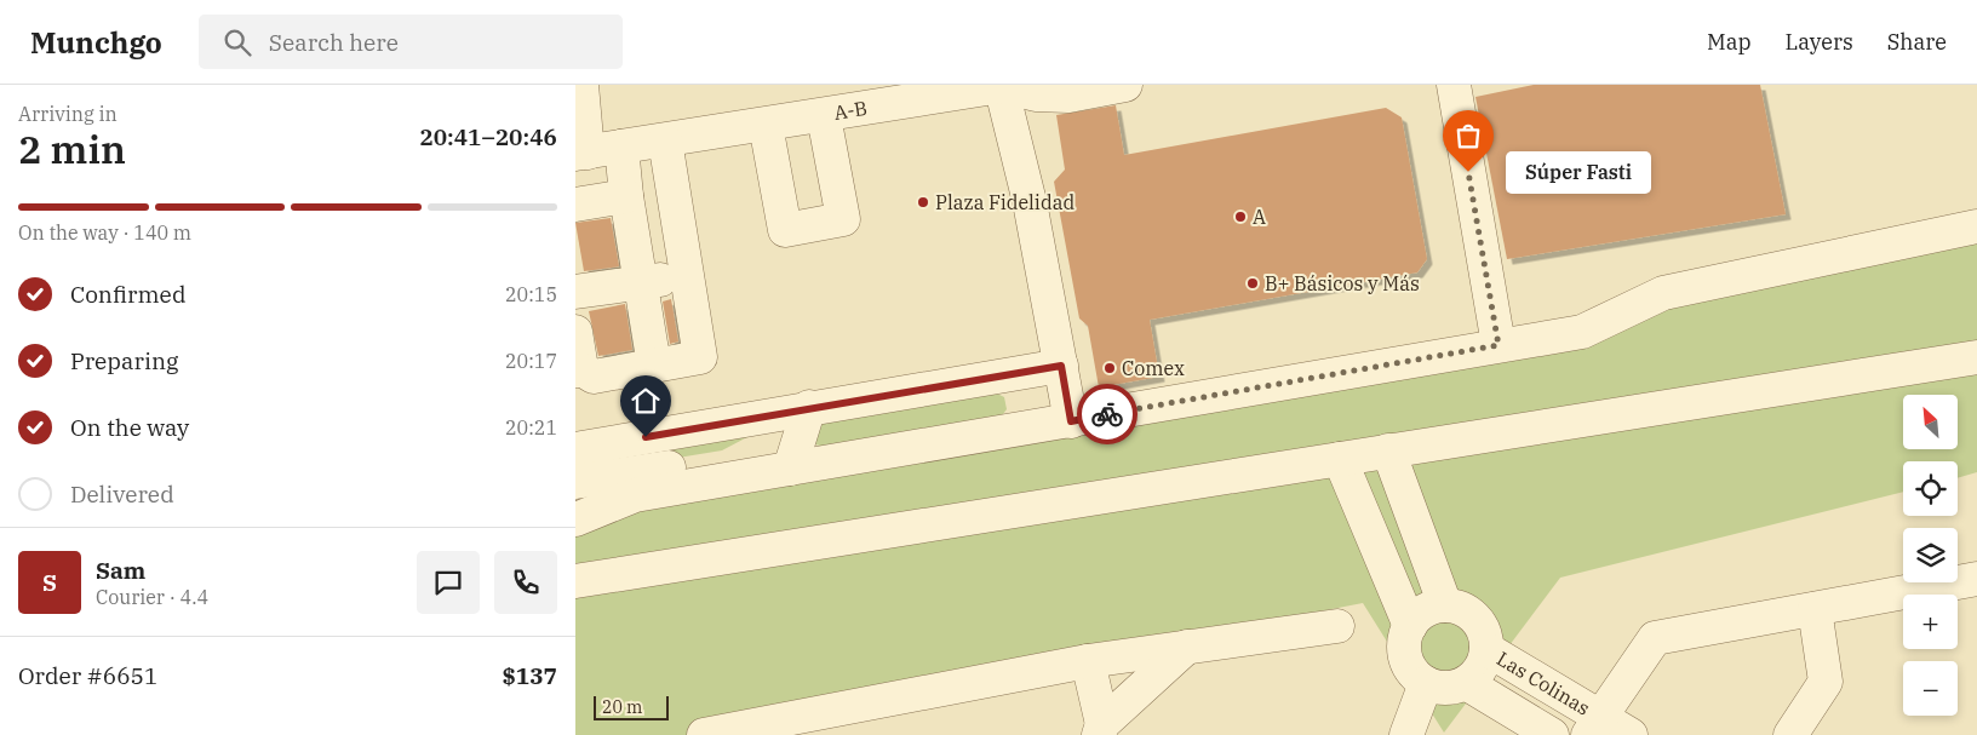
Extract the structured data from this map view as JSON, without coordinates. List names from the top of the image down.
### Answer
{
  "streets": {
    "street": ["A-B", "Las Colinas"]
  },
  "places": [
    "Súper Fasti",
    "Plaza Fidelidad",
    "A",
    "B+ Básicos y Más",
    "Comex"
  ],
  "scale_bar": "20 m",
  "north": "top left",
  "page": {
    "header": "Munchgo",
    "search": "Search here",
    "nav": ["Map", "Layers", "Share"],
    "heading": ["2 min", "Arriving in", "20:41–20:46"],
    "panel": [
      "Sam",
      "Courier · 4.4",
      "Order #6651",
      "$137"
    ],
    "bubble": "Súper Fasti",
    "bar": "On the way · 140 m",
    "list": [
      ["Confirmed", "20:15"],
      ["Preparing", "20:17"],
      ["On the way", "20:21"],
      "Delivered"
    ],
    "map_buttons": ["+", "−"],
    "round": "S",
    "scale": "20 m"
  }
}
